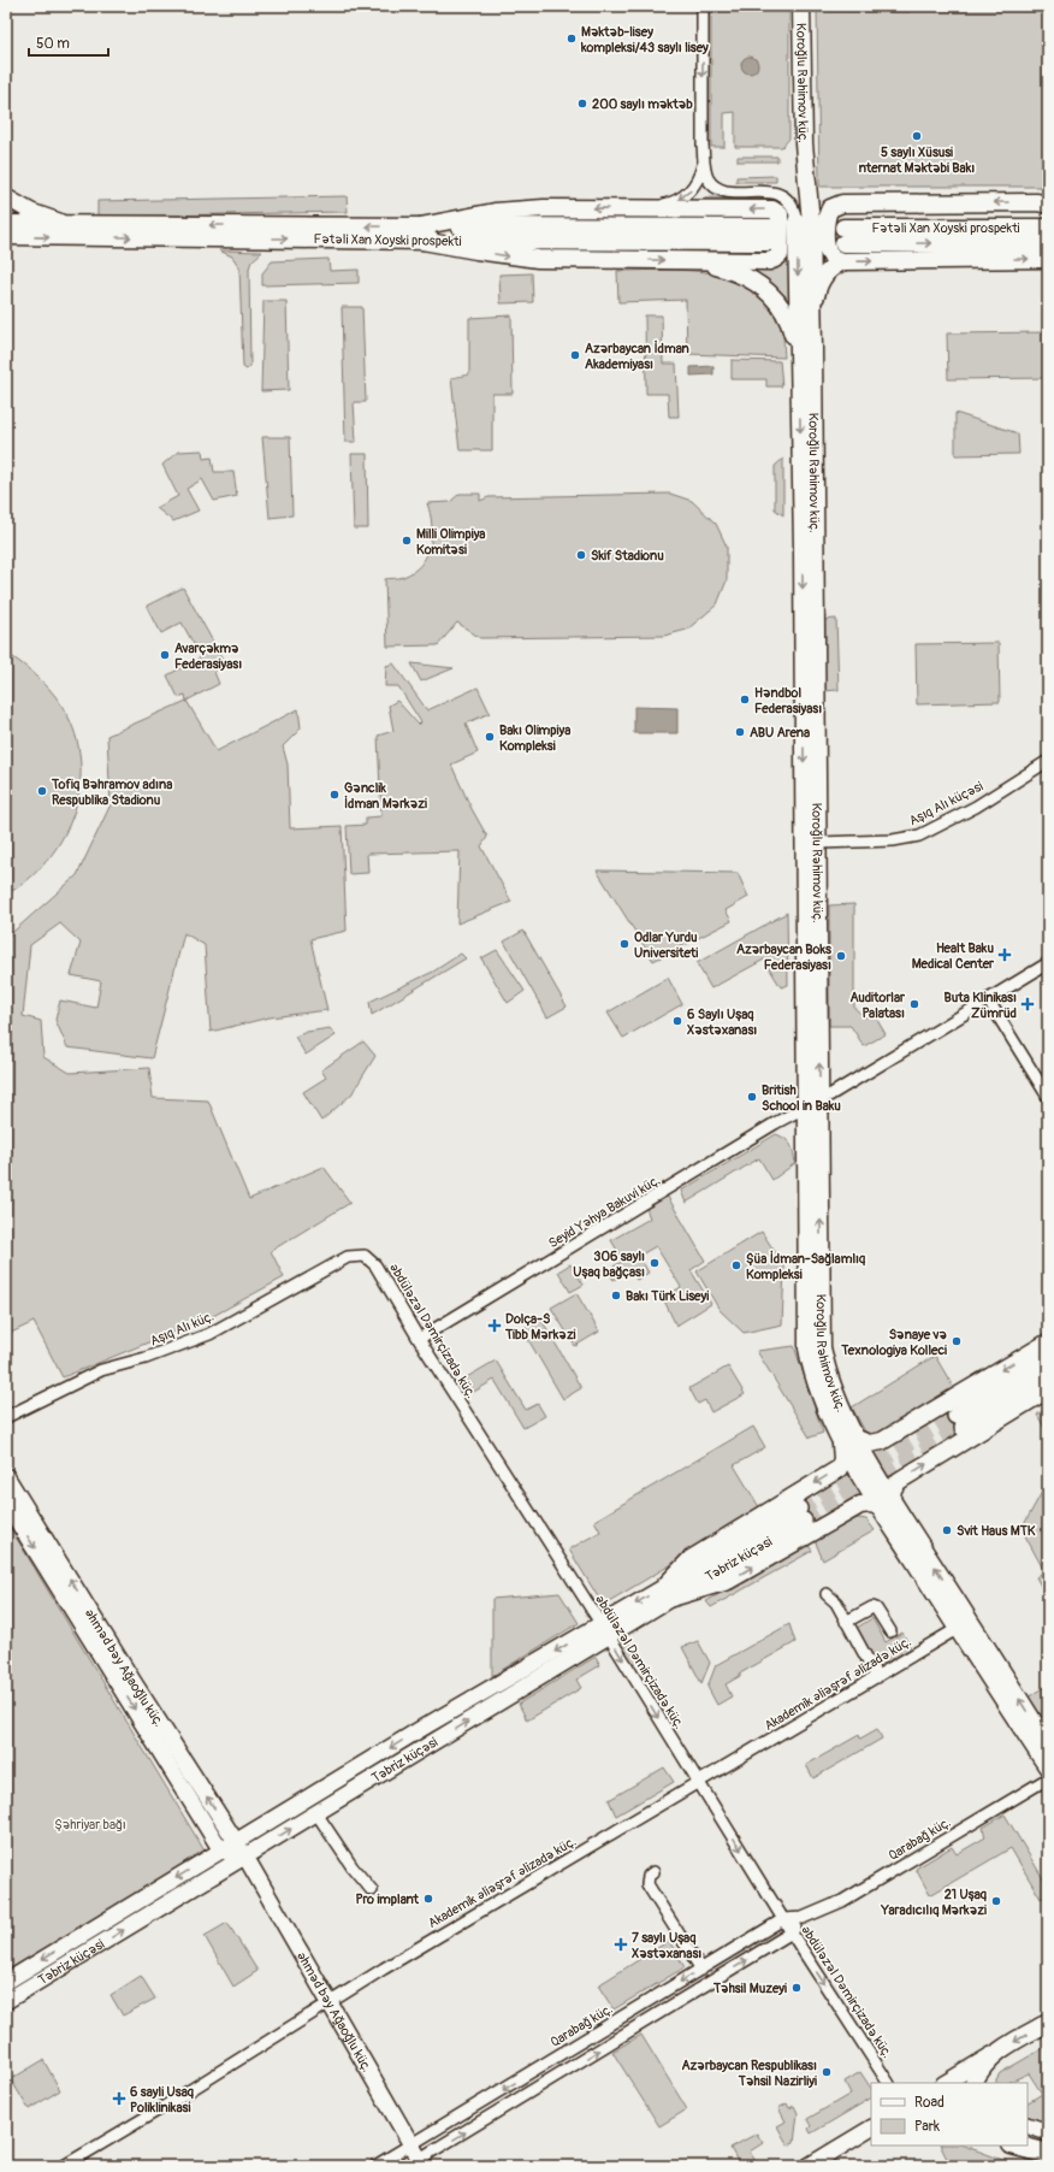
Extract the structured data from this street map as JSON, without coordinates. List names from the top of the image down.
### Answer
{
  "streets": {
    "main road": [
      "Koroğlu Rəhimov küç.",
      "Fətəli Xan Xoyski prospekti",
      "Təbriz küçəsi",
      "Əhməd bəy Ağaoğlu küç."
    ],
    "street": [
      "Aşıq Alı küçəsi",
      "Seyid Yəhya Bakuvi küç.",
      "Aşıq Alı küç.",
      "Əbdüləzəl DƏmirçizadə küç.",
      "Akademik Əliəşrəf Əlizadə küç.",
      "Qarabağ küç."
    ]
  },
  "crossings": [
    ["Koroğlu Rəhimov küç.", "Aşıq Alı küçəsi"],
    ["Koroğlu Rəhimov küç.", "Seyid Yəhya Bakuvi küç."],
    ["Koroğlu Rəhimov küç.", "Akademik Əliəşrəf Əlizadə küç."],
    ["Seyid Yəhya Bakuvi küç.", "Əbdüləzəl DƏmirçizadə küç."],
    ["Aşıq Alı küç.", "Əbdüləzəl DƏmirçizadə küç."],
    ["Əbdüləzəl DƏmirçizadə küç.", "Təbriz küçəsi"],
    ["Əbdüləzəl DƏmirçizadə küç.", "Akademik Əliəşrəf Əlizadə küç."],
    ["Əbdüləzəl DƏmirçizadə küç.", "Qarabağ küç."],
    ["Təbriz küçəsi", "Əhməd bəy Ağaoğlu küç."],
    ["Əhməd bəy Ağaoğlu küç.", "Akademik Əliəşrəf Əlizadə küç."],
    ["Əhməd bəy Ağaoğlu küç.", "Qarabağ küç."]
  ],
  "one_way": ["Əbdüləzəl DƏmirçizadə küç."],
  "parks": ["Şəhriyar bağı"],
  "places": {
    "other": [
      "Məktəb-lisey kompleksi/43 saylı lisey",
      "200 saylı məktəb",
      "5 saylı Xüsusi nternat Məktəbi Bakı",
      "Azərbaycan İdman Akademiyası",
      "Milli Olimpiya Komitəsi",
      "Skif Stadionu",
      "Avarçəkmə Federasiyası",
      "Həndbol Federasiyası",
      "ABU Arena",
      "Bakı Olimpiya Kompleksi",
      "Tofiq Bəhramov adına Respublika Stadionu",
      "Gənclik İdman Mərkəzi",
      "Odlar Yurdu Universiteti",
      "Azərbaycan Boks Federasiyası",
      "Auditorlar Palatası",
      "6 Saylı Uşaq Xəstəxanası",
      "British School in Baku",
      "306 saylı Uşaq bağçası",
      "Şüa İdman-Sağlamlıq Kompleksi",
      "Bakı Türk Liseyi",
      "Sənaye və Texnologiya Kolleci",
      "Svit Haus MTK",
      "Pro implant",
      "21 Uşaq Yaradıcılıq Mərkəzi",
      "Təhsil Muzeyi",
      "Azərbaycan Respublikası Təhsil Nazirliyi"
    ],
    "health": [
      "Healt Baku Medical Center",
      "Buta Klinikası Zümrüd",
      "Dolça-S Tibb Mərkəzi",
      "7 saylı Uşaq Xəstəxanası",
      "6 sayli Usaq Poliklinikasi"
    ]
  },
  "legend": ["Road", "Park"],
  "scale_bar": "50 m"
}
